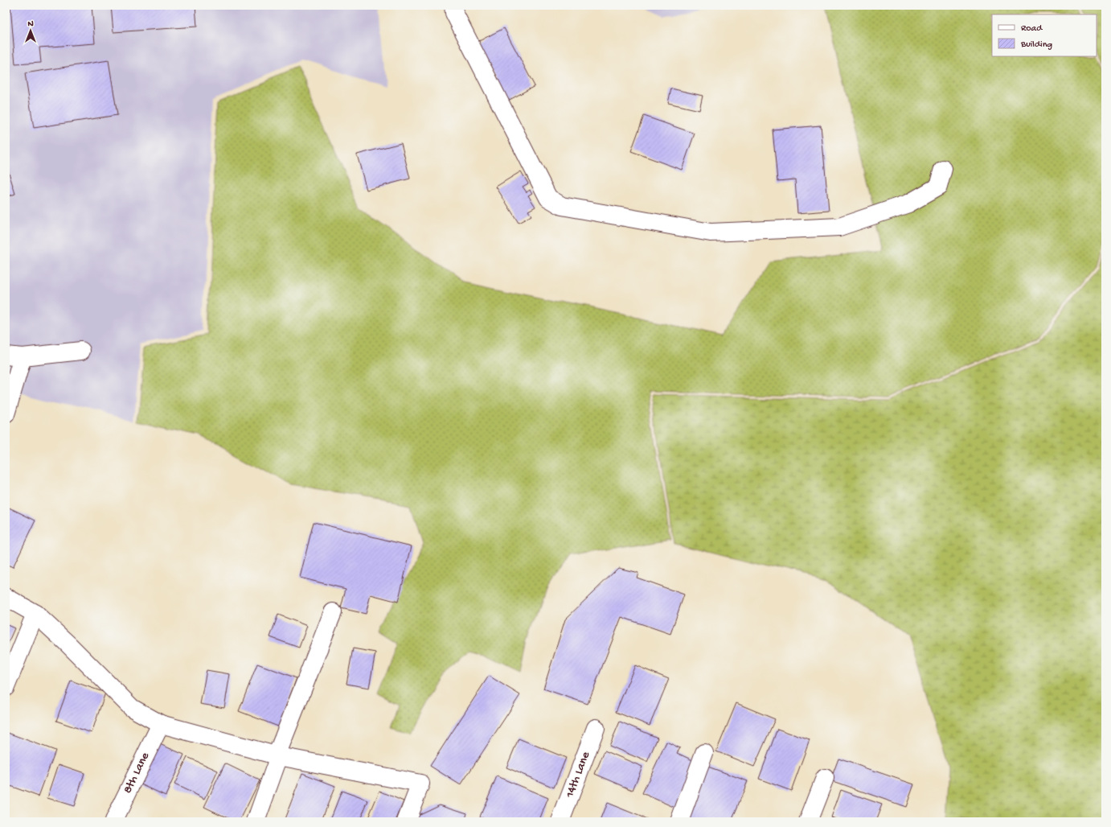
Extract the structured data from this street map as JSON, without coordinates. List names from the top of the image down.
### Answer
{
  "streets": {
    "street": ["8th Lane", "14th Lane"]
  },
  "legend": ["Road", "Building"],
  "north": "top"
}
